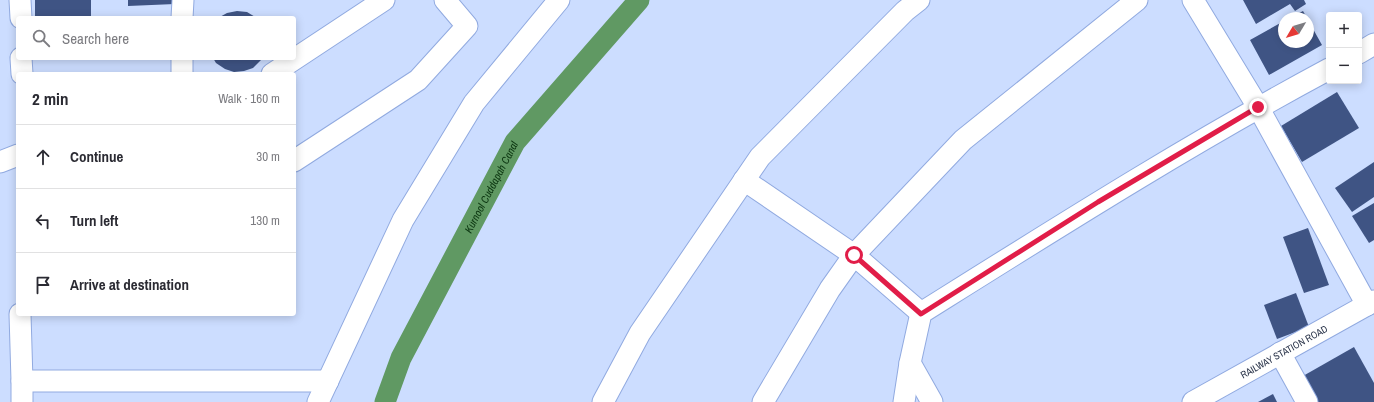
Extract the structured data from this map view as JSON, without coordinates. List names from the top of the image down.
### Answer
{
  "streets": {
    "street": ["RAILWAY STATION ROAD"]
  },
  "water": ["Kurnool Cuddapah Canal"],
  "north": "bottom left",
  "page": {
    "map_buttons": ["+", "−"],
    "search": "Search here",
    "heading": ["2 min", "Walk · 160 m"],
    "list": [
      ["Continue", "30 m"],
      ["Turn left", "130 m"],
      "Arrive at destination"
    ]
  }
}
